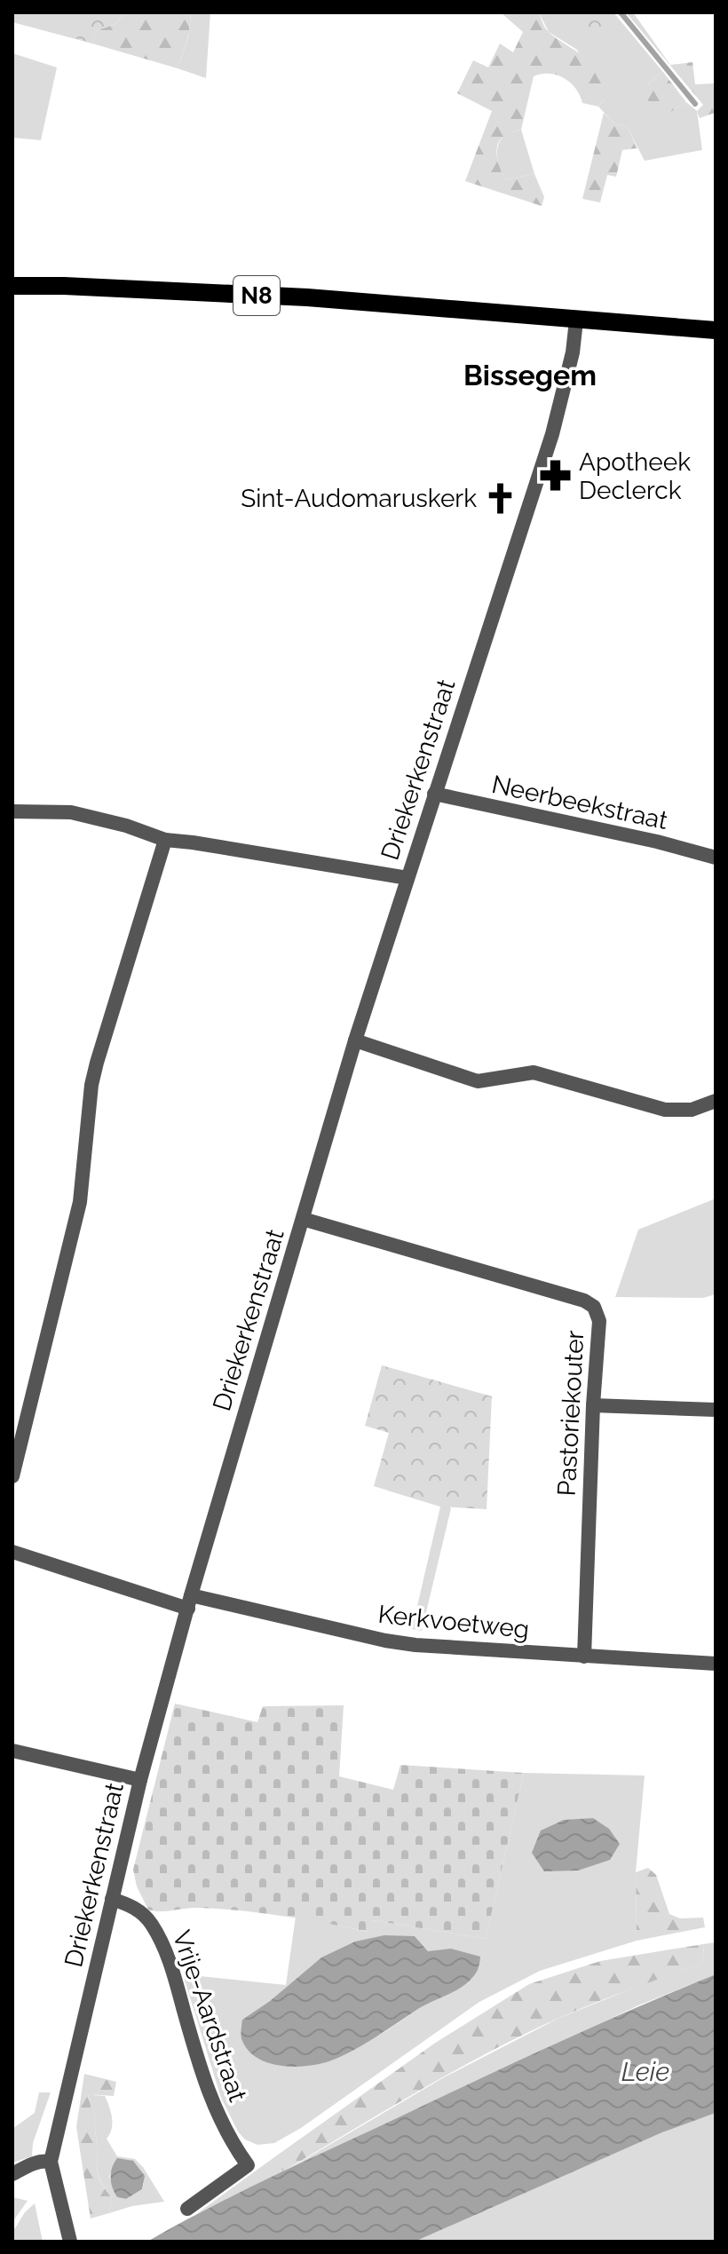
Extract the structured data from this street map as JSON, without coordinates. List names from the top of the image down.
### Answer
{
  "streets": {
    "main road": ["N8"],
    "street": [
      "Driekerkenstraat",
      "Neerbeekstraat",
      "Pastoriekouter",
      "Kerkvoetweg",
      "Vrije-Aardstraat"
    ]
  },
  "crossings": [
    ["N8", "Driekerkenstraat"],
    ["Driekerkenstraat", "Neerbeekstraat"],
    ["Driekerkenstraat", "Pastoriekouter"],
    ["Driekerkenstraat", "Kerkvoetweg"],
    ["Driekerkenstraat", "Vrije-Aardstraat"],
    ["Pastoriekouter", "Kerkvoetweg"]
  ],
  "districts": ["Bissegem"],
  "water": ["Leie"],
  "places": {
    "pharmacy": ["Apotheek Declerck"],
    "church": ["Sint-Audomaruskerk"]
  }
}
